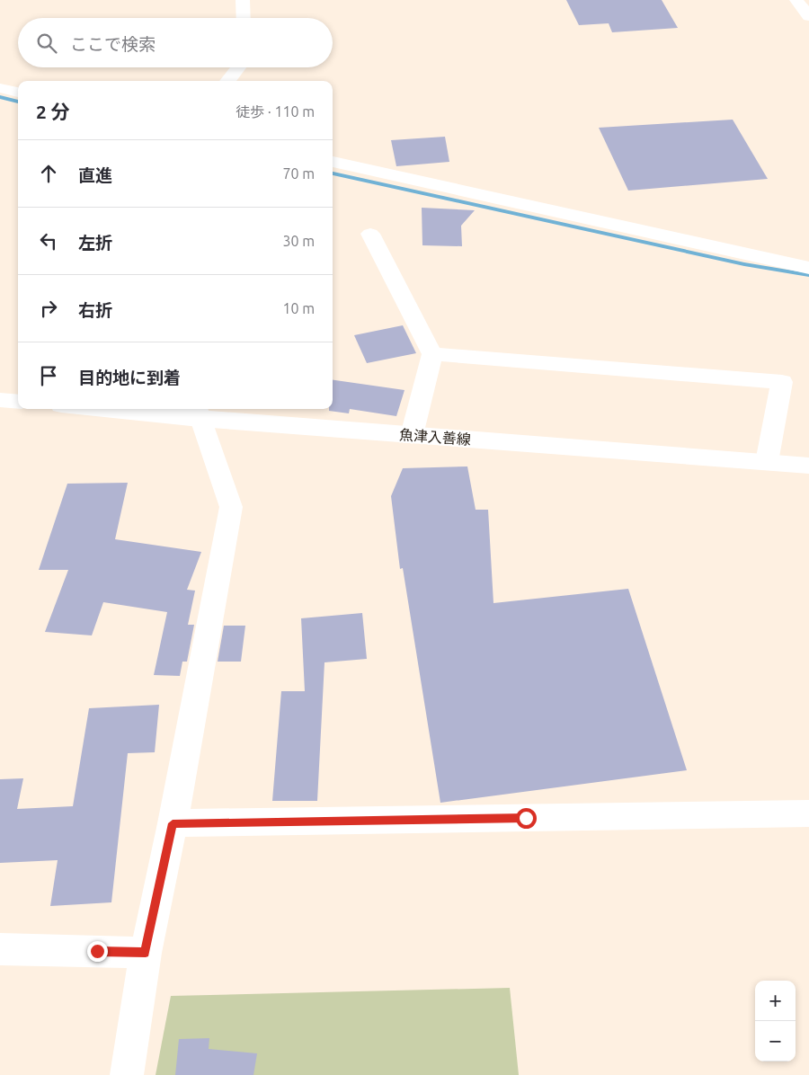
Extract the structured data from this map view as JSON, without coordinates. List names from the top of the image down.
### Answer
{
  "streets": {
    "street": ["魚津入善線"]
  },
  "page": {
    "search": "ここで検索",
    "heading": ["2 分", "徒歩 · 110 m"],
    "list": [
      ["直進", "70 m"],
      ["左折", "30 m"],
      ["右折", "10 m"],
      "目的地に到着"
    ],
    "map_buttons": ["+", "−"]
  }
}
